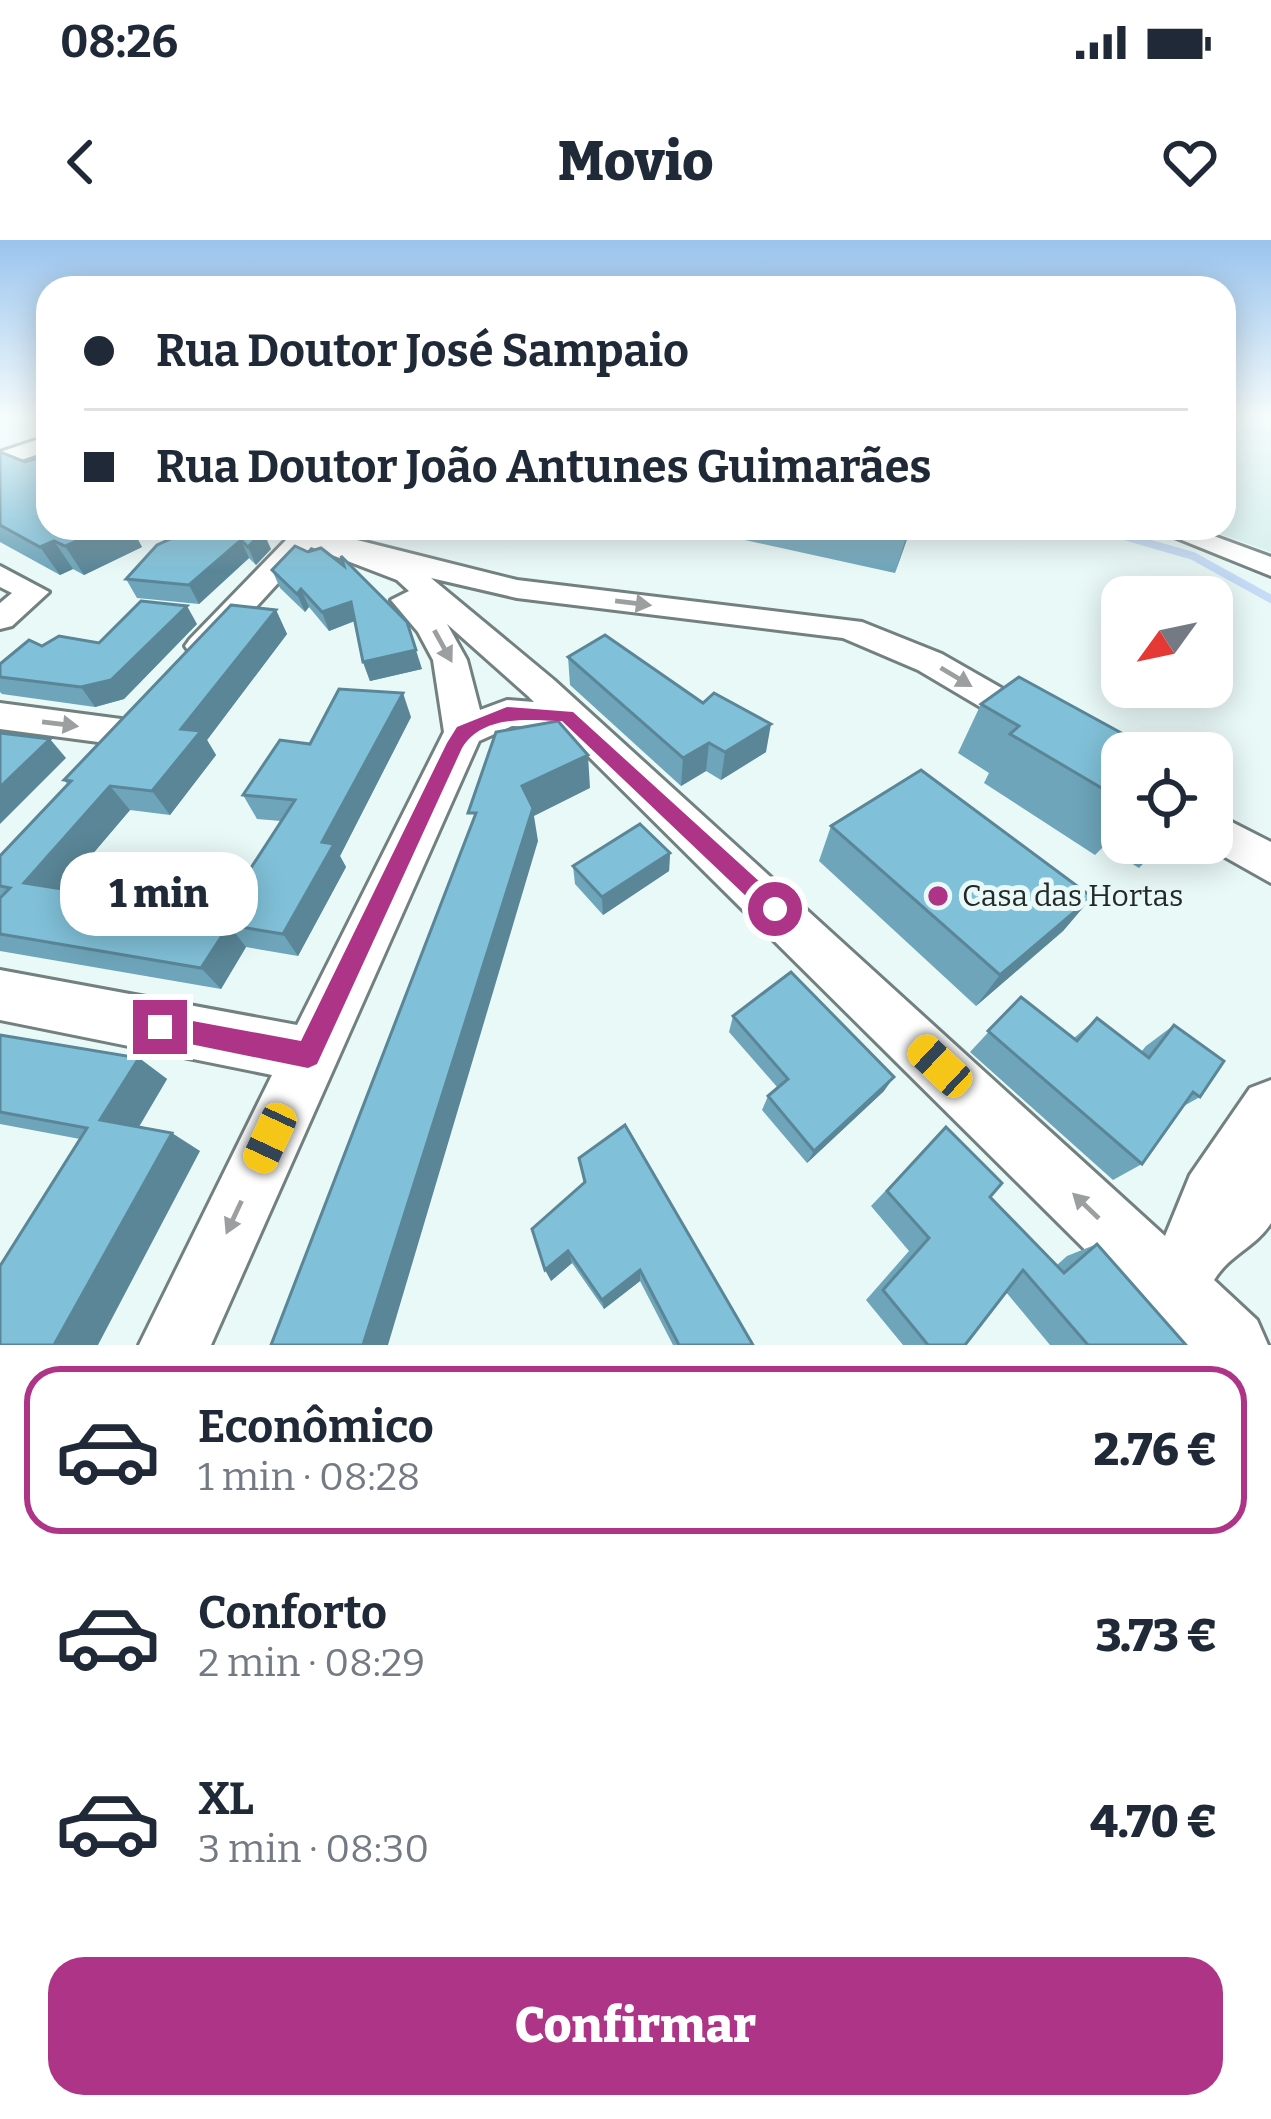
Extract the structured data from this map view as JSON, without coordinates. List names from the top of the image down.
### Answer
{
  "places": ["Casa das Hortas"],
  "north": "bottom left",
  "page": {
    "status": "08:26",
    "header": "Movio",
    "banner": ["Rua Doutor José Sampaio", "Rua Doutor João Antunes Guimarães"],
    "bubble": "1 min",
    "list": [
      {
        "name": "Econômico",
        "note": "1 min · 08:28",
        "value": "2.76 €"
      },
      {
        "name": "Conforto",
        "note": "2 min · 08:29",
        "value": "3.73 €"
      },
      {
        "name": "XL",
        "note": "3 min · 08:30",
        "value": "4.70 €"
      }
    ],
    "buttons": "Confirmar"
  }
}
